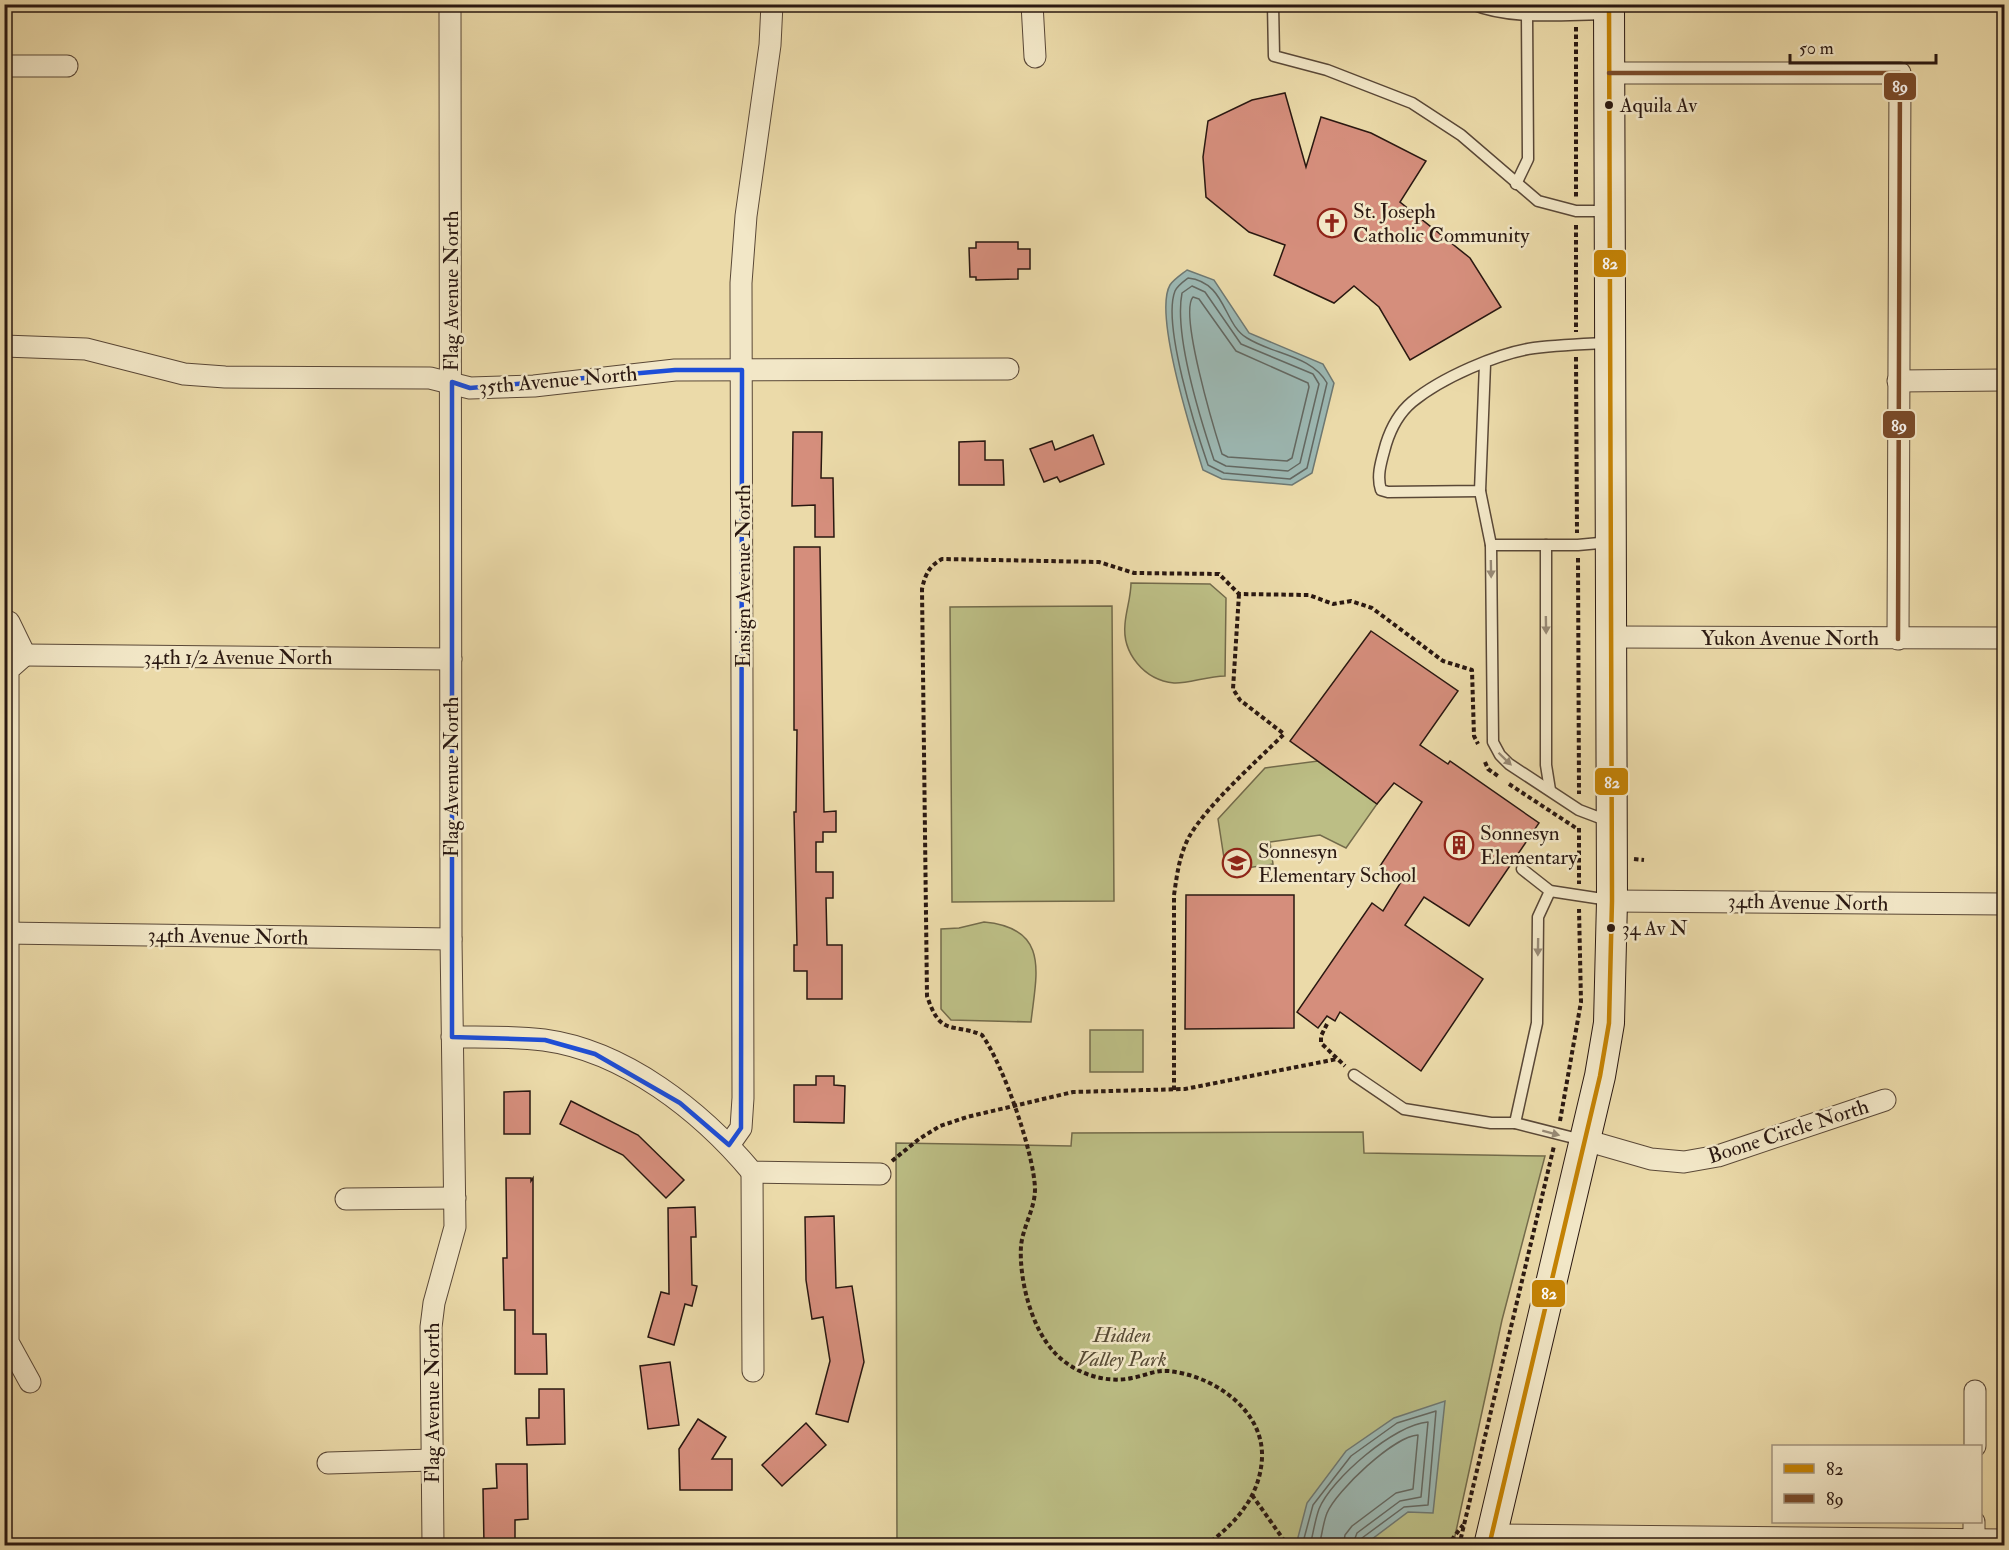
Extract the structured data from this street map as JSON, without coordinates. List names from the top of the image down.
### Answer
{
  "streets": {
    "street": [
      "Flag Avenue North",
      "35th Avenue North",
      "Ensign Avenue North",
      "Yukon Avenue North",
      "34th 1/2 Avenue North",
      "34th Avenue North",
      "Boone Circle North"
    ]
  },
  "crossings": [
    ["Flag Avenue North", "35th Avenue North"],
    ["Flag Avenue North", "34th 1/2 Avenue North"],
    ["Flag Avenue North", "34th Avenue North"],
    ["35th Avenue North", "Ensign Avenue North"]
  ],
  "parks": ["Hidden Valley Park"],
  "places": {
    "other": ["Aquila Av", "34 Av N"],
    "church": ["St. Joseph Catholic Community"],
    "building": ["Sonnesyn Elementary"],
    "school or university": ["Sonnesyn Elementary School"]
  },
  "lines": ["transit line 82", "transit line 89"],
  "legend": ["82", "89"],
  "scale_bar": "50 m"
}
